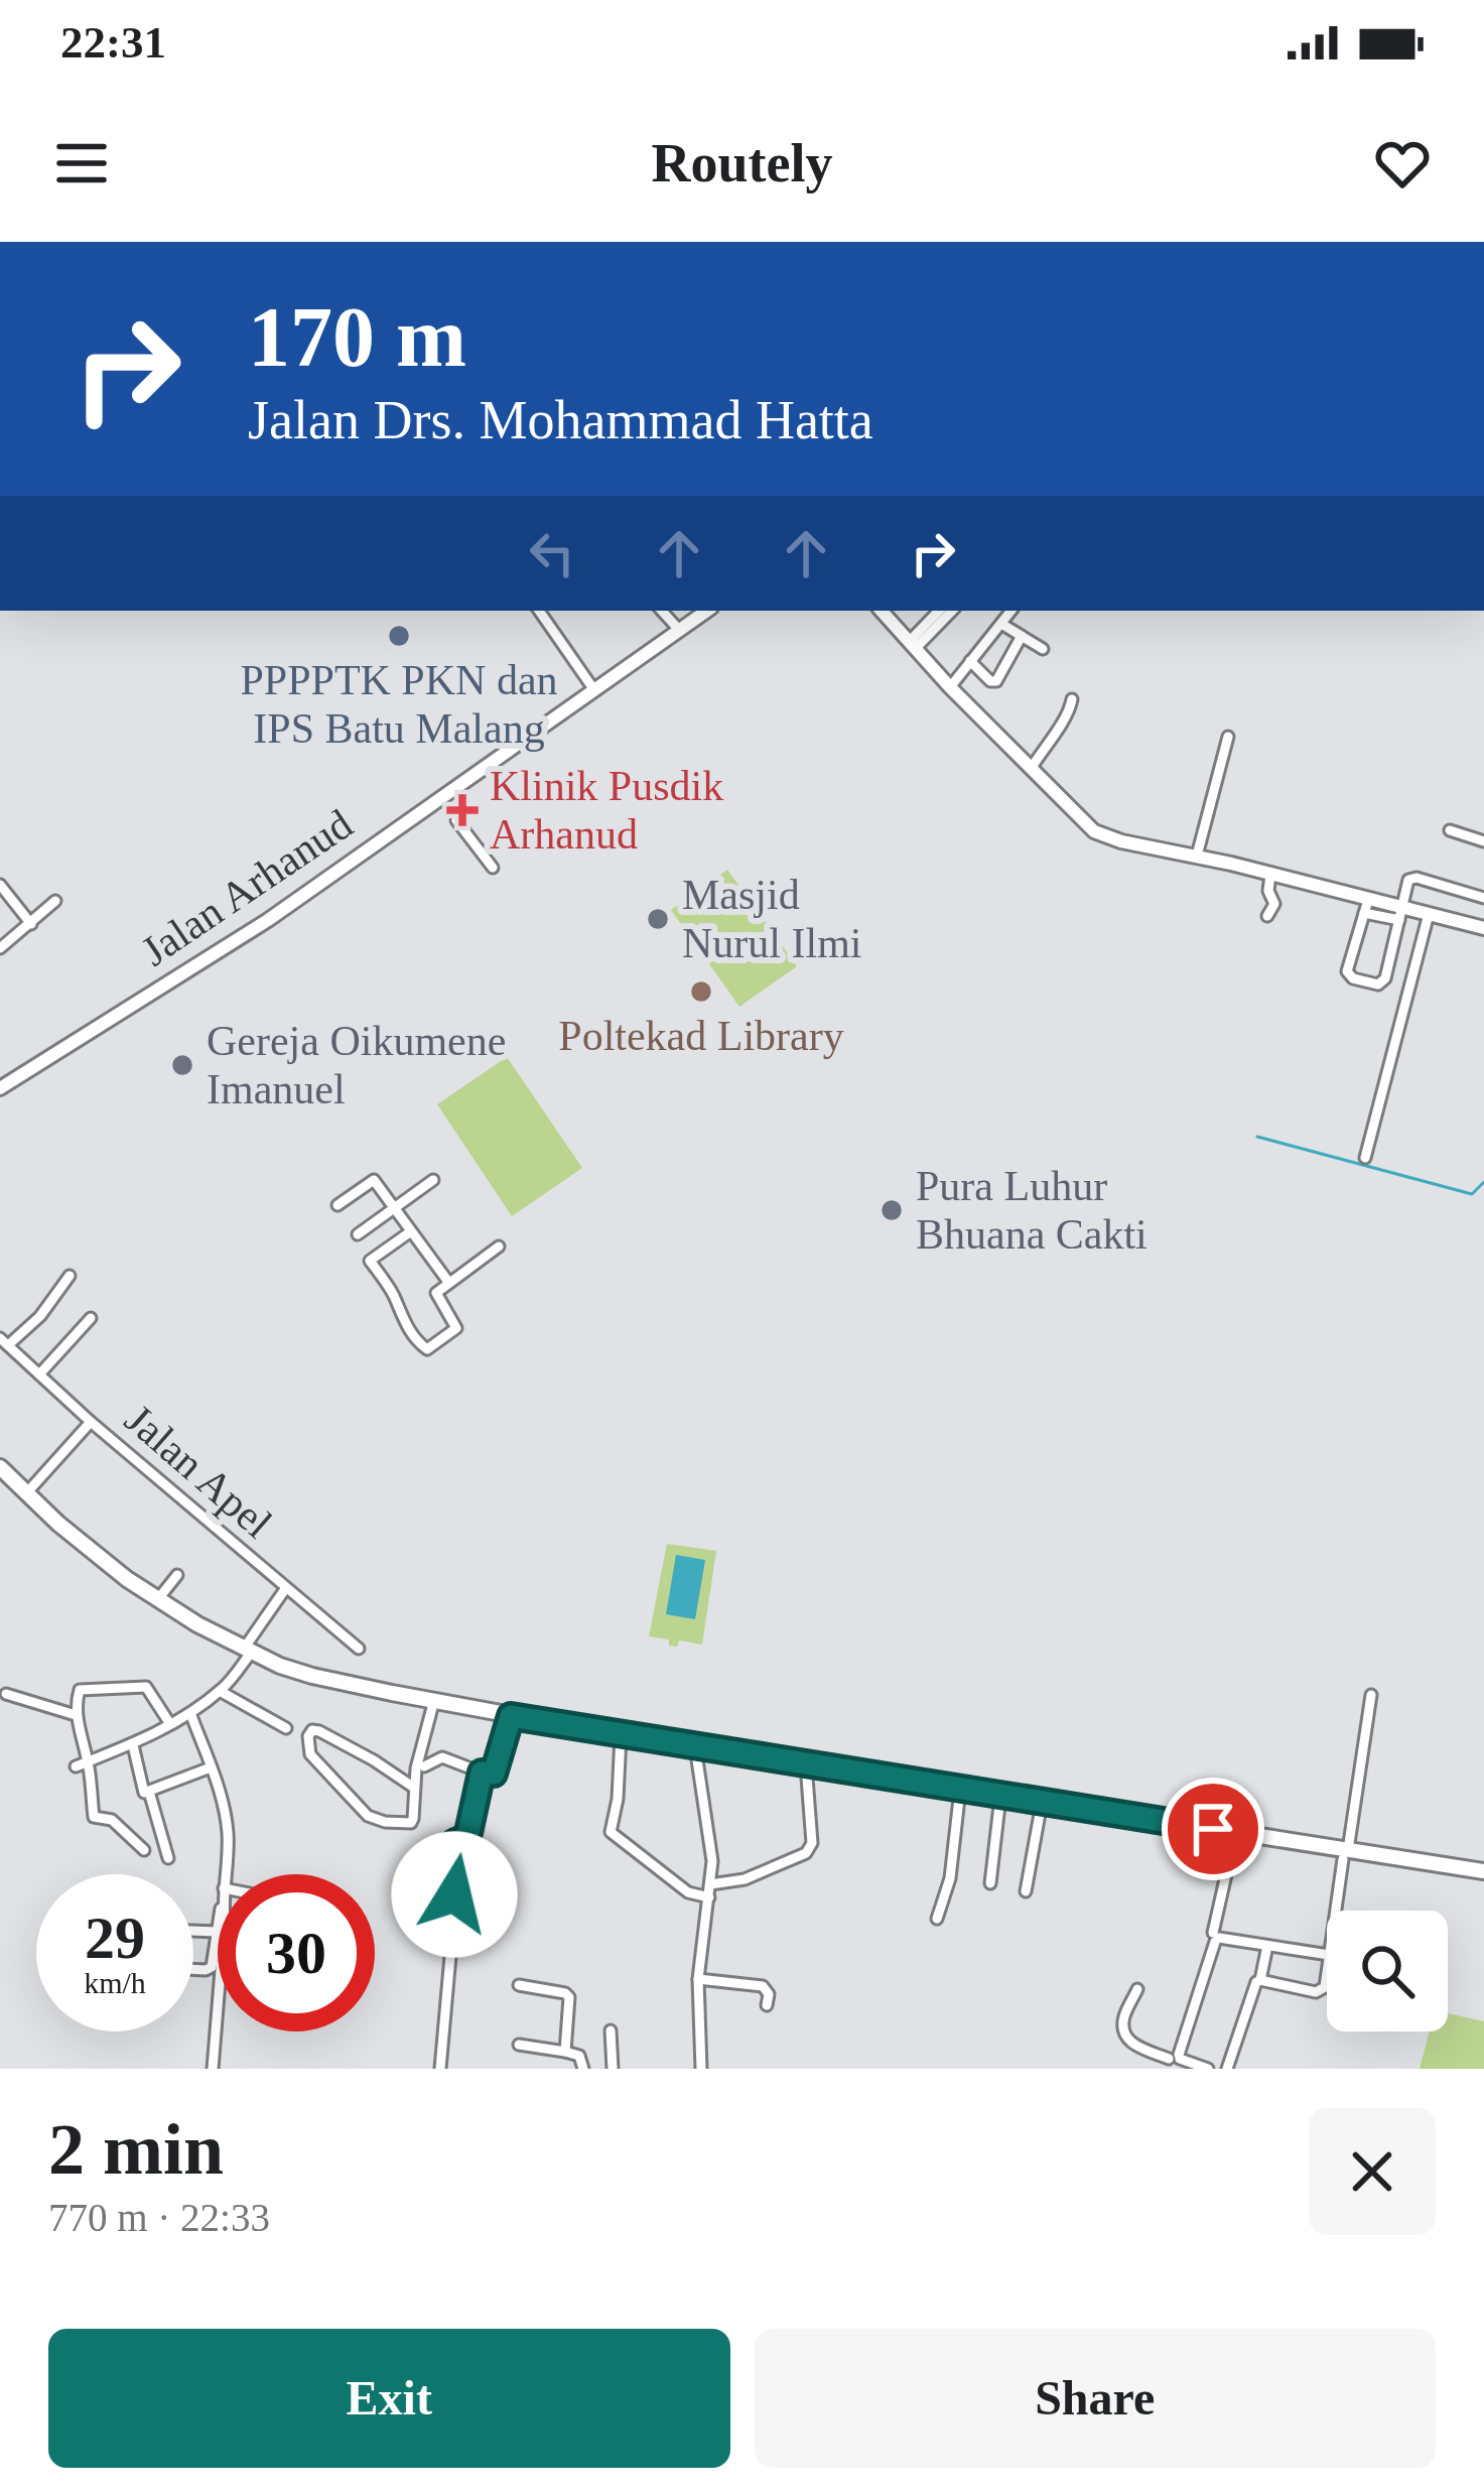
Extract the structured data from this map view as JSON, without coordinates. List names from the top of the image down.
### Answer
{
  "streets": {
    "street": ["Jalan Arhanud", "Jalan Apel"]
  },
  "places": {
    "other": [
      "PPPPTK PKN dan IPS Batu Malang",
      "Masjid Nurul Ilmi",
      "Poltekad Library",
      "Gereja Oikumene Imanuel",
      "Pura Luhur Bhuana Cakti"
    ],
    "health": ["Klinik Pusdik Arhanud"]
  },
  "page": {
    "status": "22:31",
    "header": "Routely",
    "turn": ["170 m", "Jalan Drs. Mohammad Hatta"],
    "speed": "29 km/h",
    "limit": "30",
    "heading": ["2 min", "770 m · 22:33"],
    "buttons": ["Exit", "Share"]
  }
}
